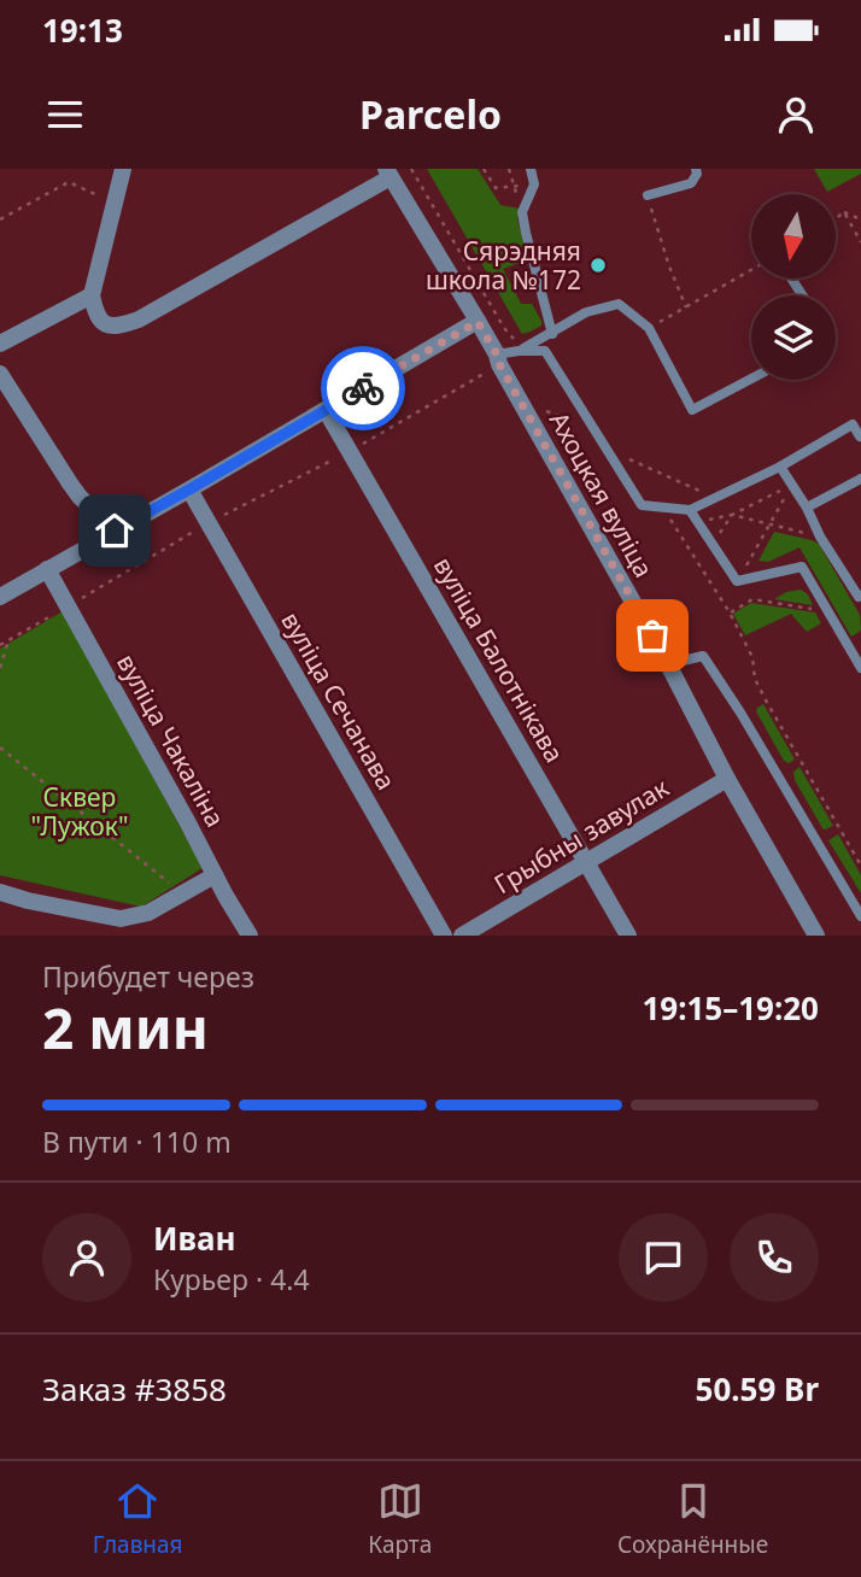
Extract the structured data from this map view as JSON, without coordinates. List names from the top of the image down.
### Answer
{
  "streets": {
    "street": [
      "Ахоцкая вуліца",
      "вуліца Балотнікава",
      "вуліца Сечанава",
      "вуліца Чакаліна",
      "Грыбны завулак"
    ]
  },
  "crossings": [
    ["Ахоцкая вуліца", "Грыбны завулак"],
    ["вуліца Балотнікава", "Грыбны завулак"]
  ],
  "parks": ["Сквер \"Лужок\""],
  "places": ["Сярэдняя школа №172"],
  "north": "bottom",
  "page": {
    "status": "19:13",
    "header": "Parcelo",
    "heading": ["2 мин", "Прибудет через", "19:15–19:20"],
    "panel": [
      "Иван",
      "Курьер · 4.4",
      "Заказ #3858",
      "50.59 Br"
    ],
    "bar": "В пути · 110 m",
    "tabs": ["Главная", "Карта", "Сохранённые"]
  }
}
